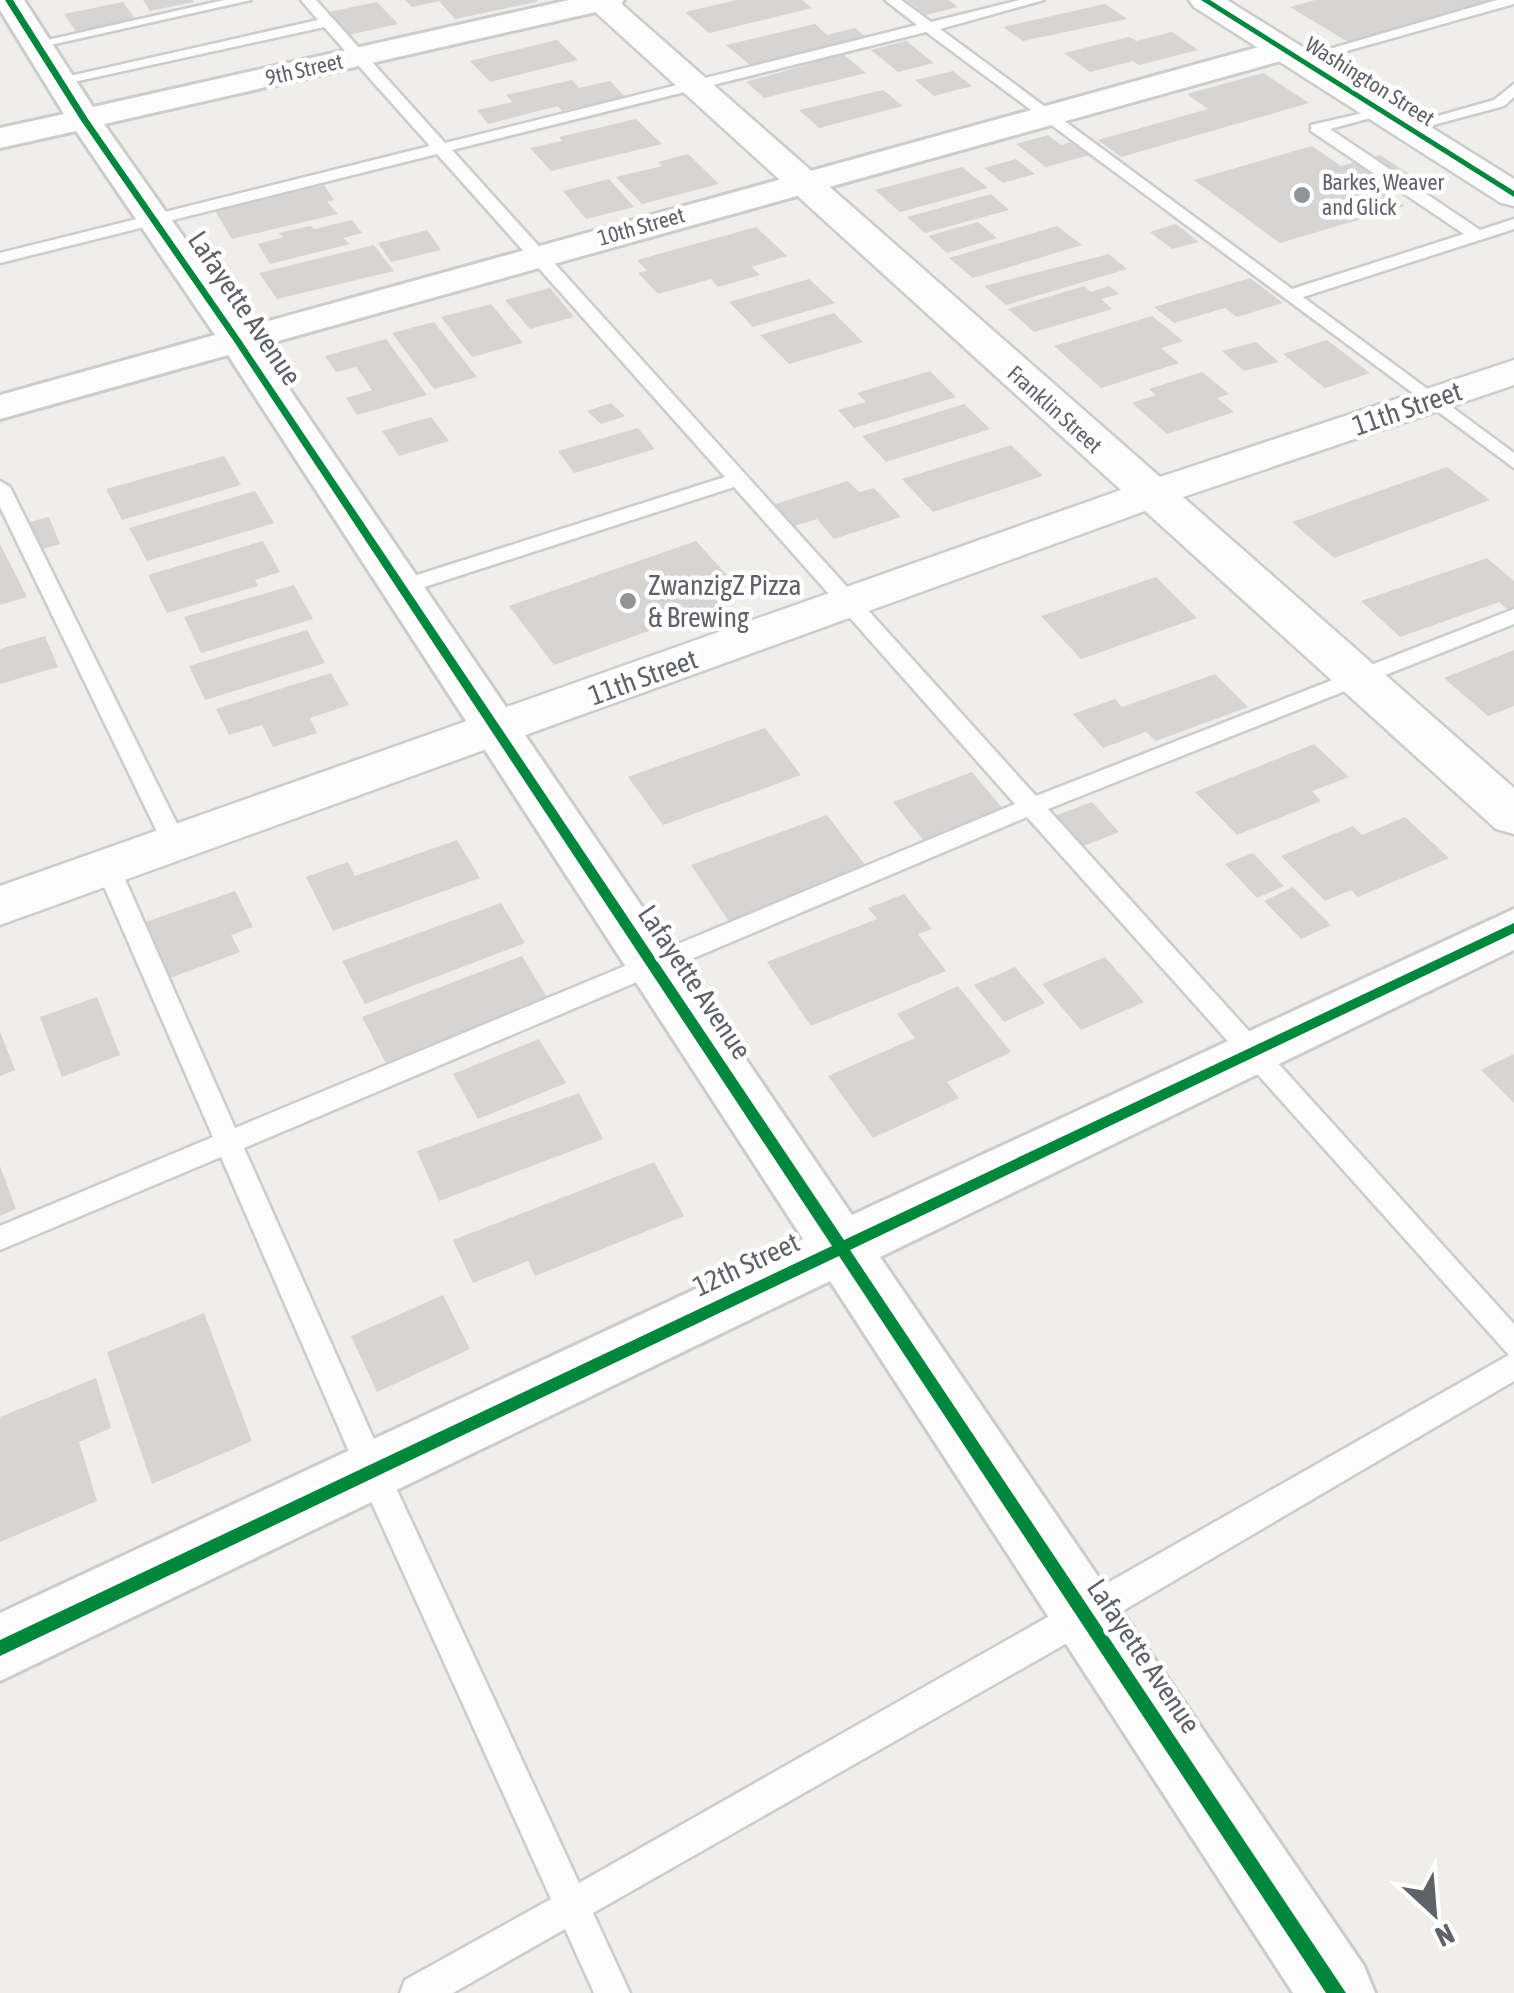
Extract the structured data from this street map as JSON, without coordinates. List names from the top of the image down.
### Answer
{
  "streets": {
    "street": [
      "9th Street",
      "Washington Street",
      "10th Street",
      "Lafayette Avenue",
      "11th Street",
      "Franklin Street",
      "12th Street"
    ]
  },
  "crossings": [
    ["9th Street", "Lafayette Avenue"],
    ["9th Street", "Franklin Street"],
    ["Washington Street", "10th Street"],
    ["10th Street", "Lafayette Avenue"],
    ["10th Street", "Franklin Street"],
    ["Lafayette Avenue", "11th Street"],
    ["Lafayette Avenue", "12th Street"],
    ["11th Street", "Franklin Street"]
  ],
  "places": ["Barkes, Weaver and Glick", "ZwanzigZ Pizza & Brewing"],
  "north": "bottom right"
}
